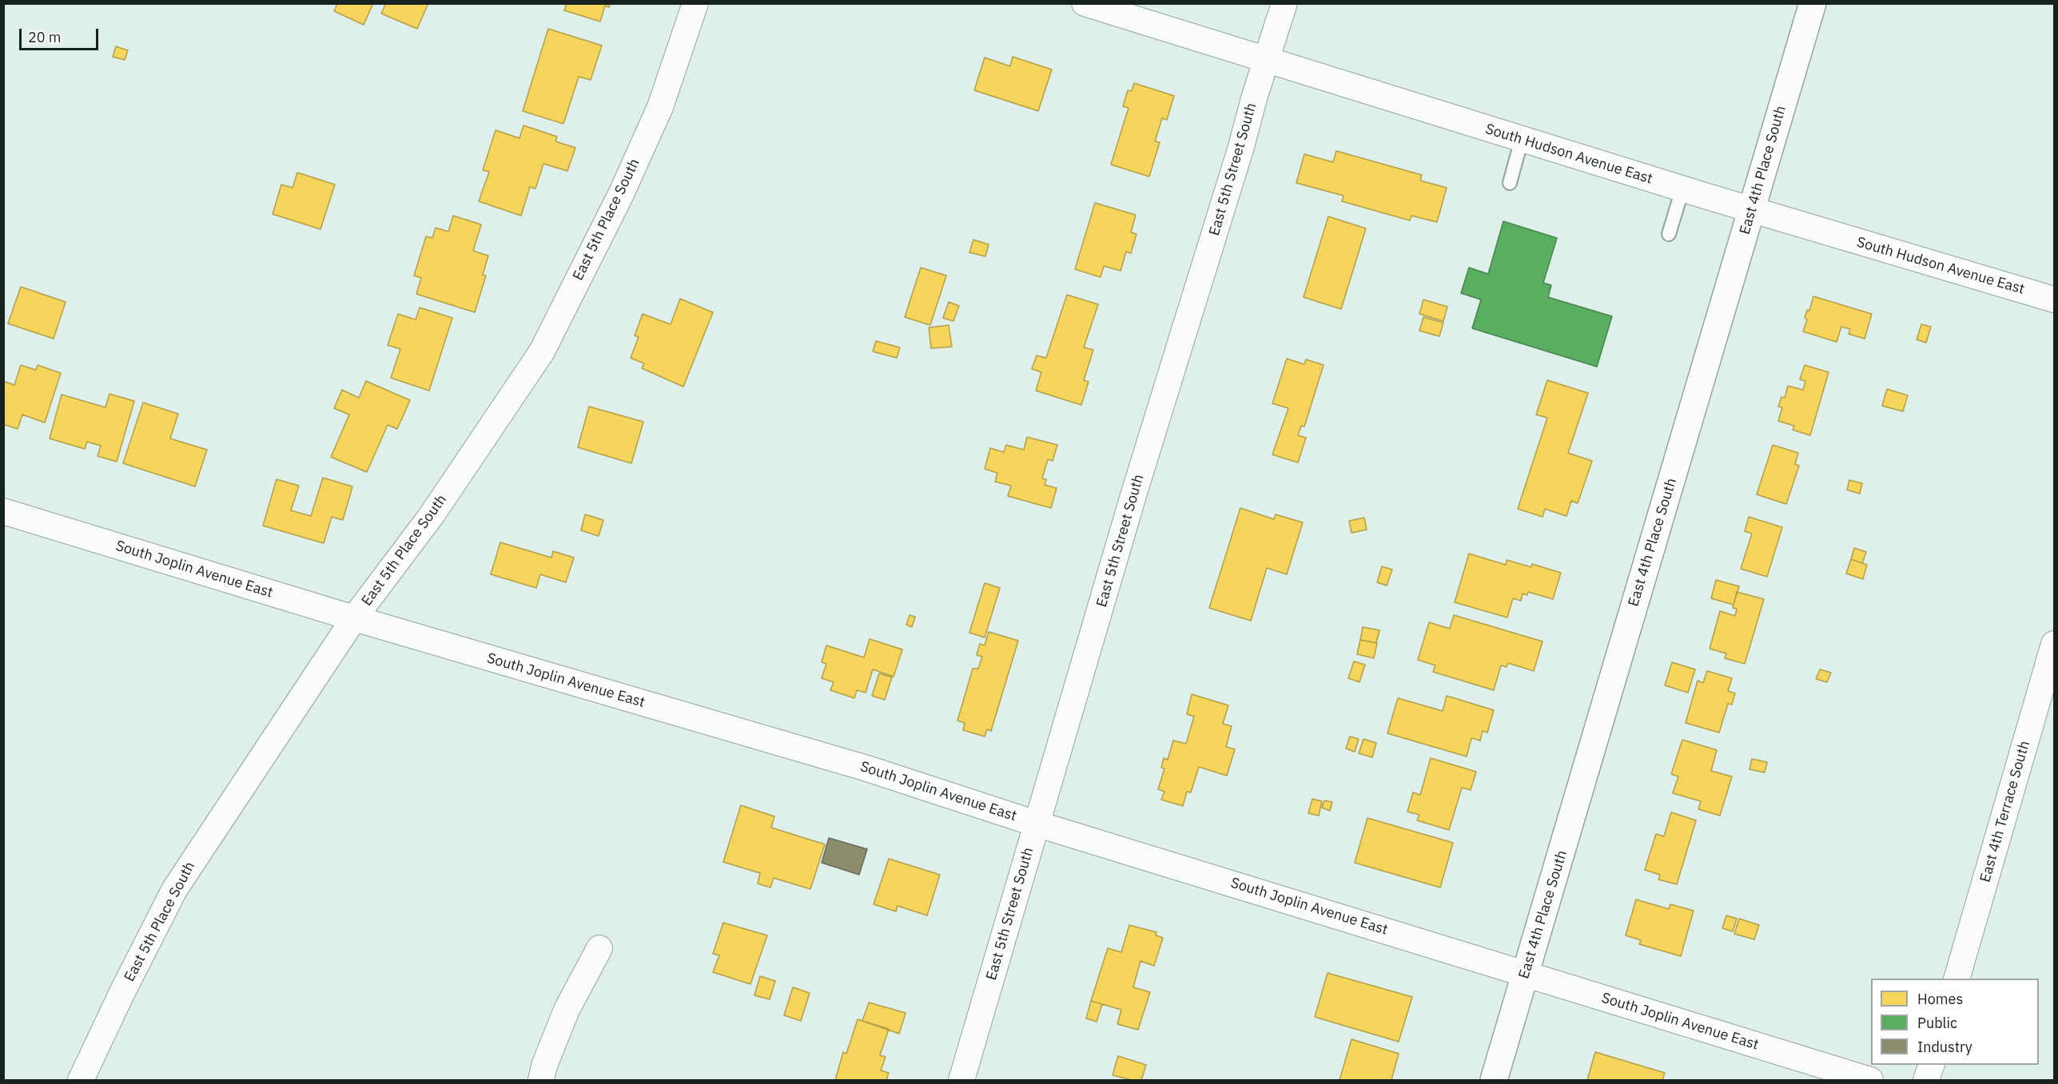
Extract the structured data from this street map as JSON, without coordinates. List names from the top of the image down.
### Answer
{
  "streets": {
    "street": [
      "South Hudson Avenue East",
      "East 5th Street South",
      "East 4th Place South",
      "East 5th Place South",
      "South Joplin Avenue East",
      "East 4th Terrace South"
    ]
  },
  "crossings": [
    ["South Hudson Avenue East", "East 5th Street South"],
    ["South Hudson Avenue East", "East 4th Place South"],
    ["East 5th Street South", "South Joplin Avenue East"],
    ["East 4th Place South", "South Joplin Avenue East"],
    ["East 5th Place South", "South Joplin Avenue East"]
  ],
  "legend": ["Homes", "Public", "Industry"],
  "scale_bar": "20 m"
}
